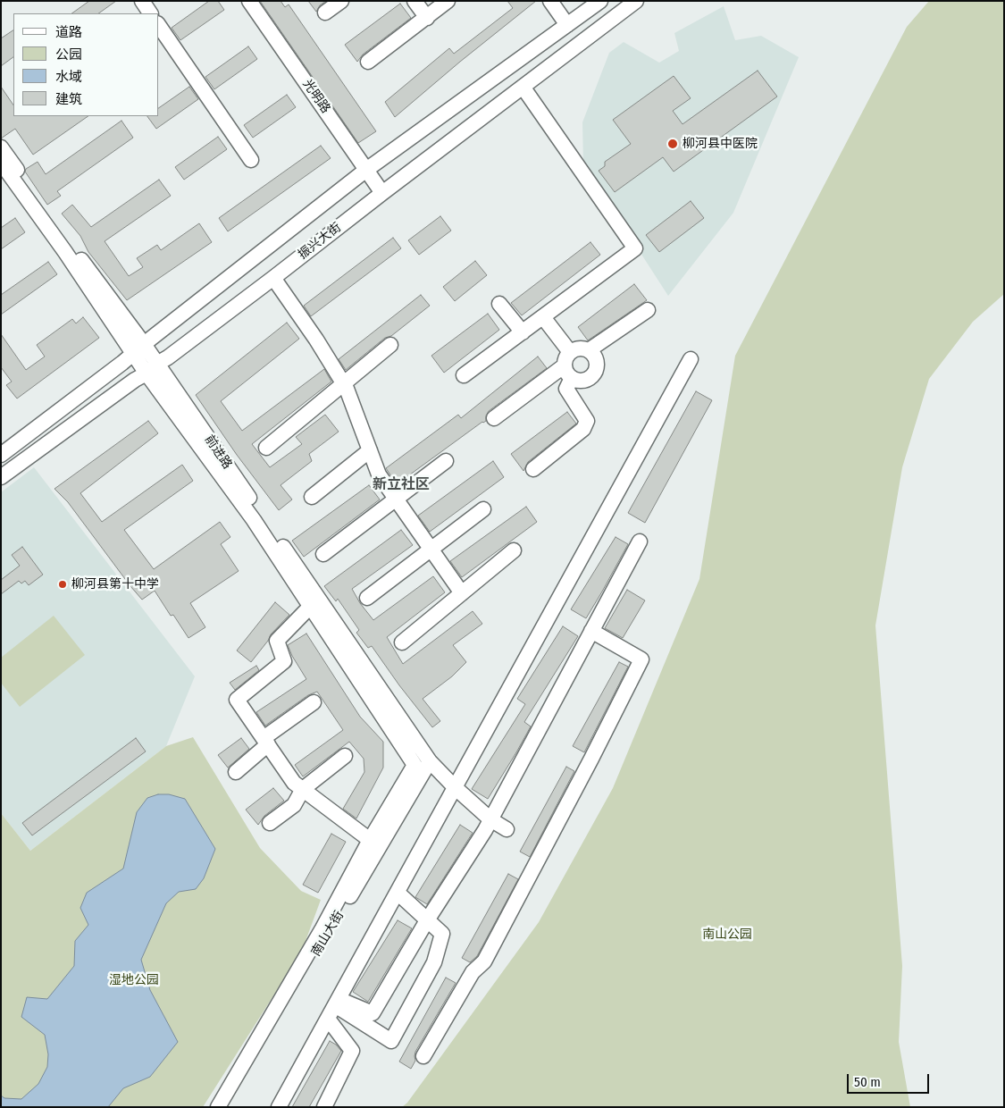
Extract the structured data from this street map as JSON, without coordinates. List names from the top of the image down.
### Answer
{
  "streets": {
    "street": [
      "光明路",
      "振兴大街",
      "前进路",
      "南山大街"
    ]
  },
  "crossings": [
    ["光明路", "振兴大街"],
    ["振兴大街", "前进路"],
    ["前进路", "南山大街"]
  ],
  "districts": ["新立社区"],
  "parks": ["南山公园", "湿地公园"],
  "places": ["柳河县中医院", "柳河县第十中学"],
  "legend": [
    "道路",
    "公园",
    "水域",
    "建筑"
  ],
  "scale_bar": "50 m"
}
